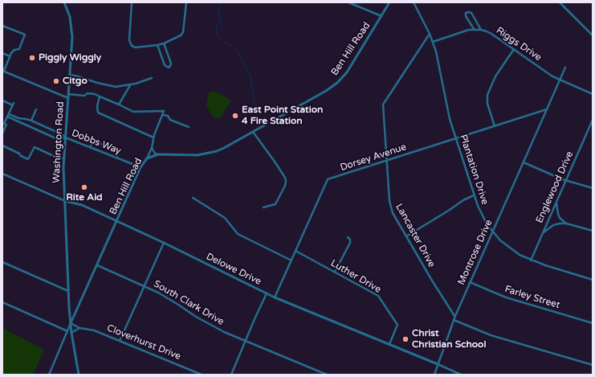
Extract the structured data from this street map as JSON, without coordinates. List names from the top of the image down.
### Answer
{
  "streets": {
    "street": [
      "Riggs Drive",
      "Ben Hill Road",
      "Washington Road",
      "Dobbs Way",
      "Dorsey Avenue",
      "Plantation Drive",
      "Englewood Drive",
      "Lancaster Drive",
      "Montrose Drive",
      "Delowe Drive",
      "Luther Drive",
      "Farley Street",
      "South Clark Drive",
      "Cloverhurst Drive"
    ]
  },
  "crossings": [
    ["Riggs Drive", "Plantation Drive"],
    ["Riggs Drive", "Montrose Drive"],
    ["Ben Hill Road", "Washington Road"],
    ["Ben Hill Road", "Dobbs Way"],
    ["Ben Hill Road", "Delowe Drive"],
    ["Ben Hill Road", "South Clark Drive"],
    ["Ben Hill Road", "Cloverhurst Drive"],
    ["Washington Road", "Dobbs Way"],
    ["Washington Road", "Delowe Drive"],
    ["Washington Road", "Cloverhurst Drive"],
    ["Dorsey Avenue", "Plantation Drive"],
    ["Dorsey Avenue", "Lancaster Drive"],
    ["Dorsey Avenue", "Montrose Drive"],
    ["Dorsey Avenue", "Delowe Drive"],
    ["Dorsey Avenue", "Luther Drive"],
    ["Plantation Drive", "Englewood Drive"],
    ["Plantation Drive", "Lancaster Drive"],
    ["Plantation Drive", "Montrose Drive"],
    ["Lancaster Drive", "Montrose Drive"],
    ["Montrose Drive", "Delowe Drive"],
    ["Montrose Drive", "Farley Street"],
    ["Delowe Drive", "Luther Drive"]
  ],
  "places": [
    "Piggly Wiggly",
    "Citgo",
    "East Point Station 4 Fire Station",
    "Rite Aid",
    "Christ Christian School"
  ]
}
